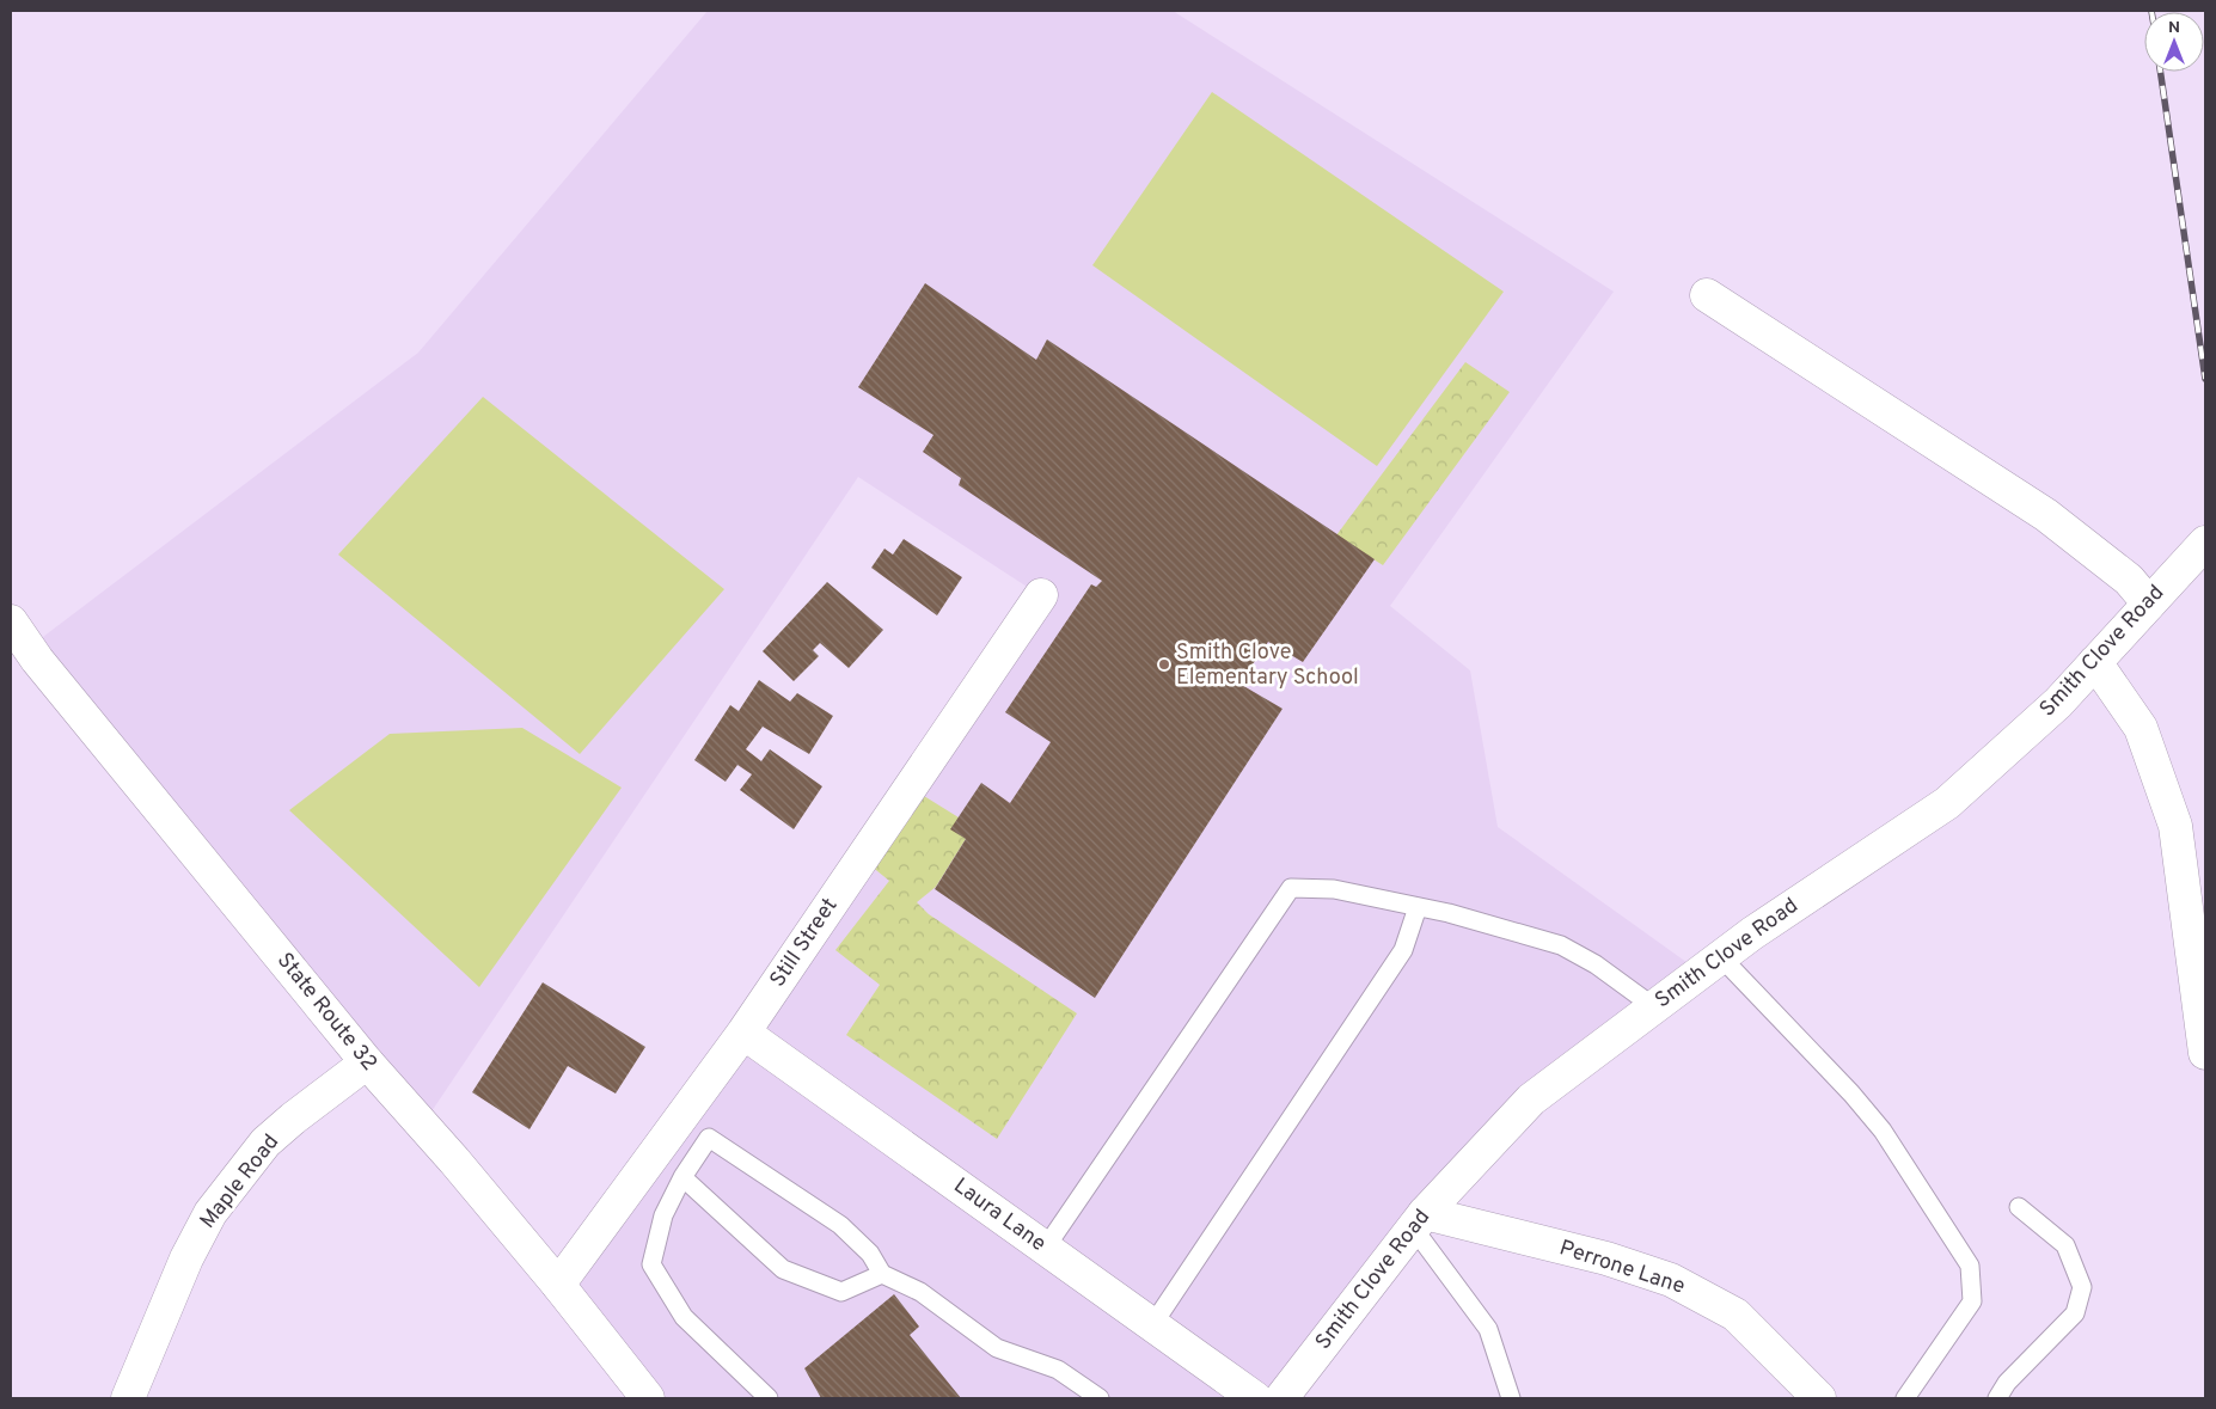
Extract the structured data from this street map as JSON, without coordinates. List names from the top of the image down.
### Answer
{
  "streets": {
    "street": [
      "Smith Clove Road",
      "Still Street",
      "State Route 32",
      "Maple Road",
      "Laura Lane",
      "Perrone Lane"
    ]
  },
  "crossings": [
    ["Smith Clove Road", "Perrone Lane"],
    ["Still Street", "State Route 32"],
    ["Still Street", "Laura Lane"],
    ["State Route 32", "Maple Road"]
  ],
  "places": ["Smith Clove Elementary School"],
  "north": "top"
}
